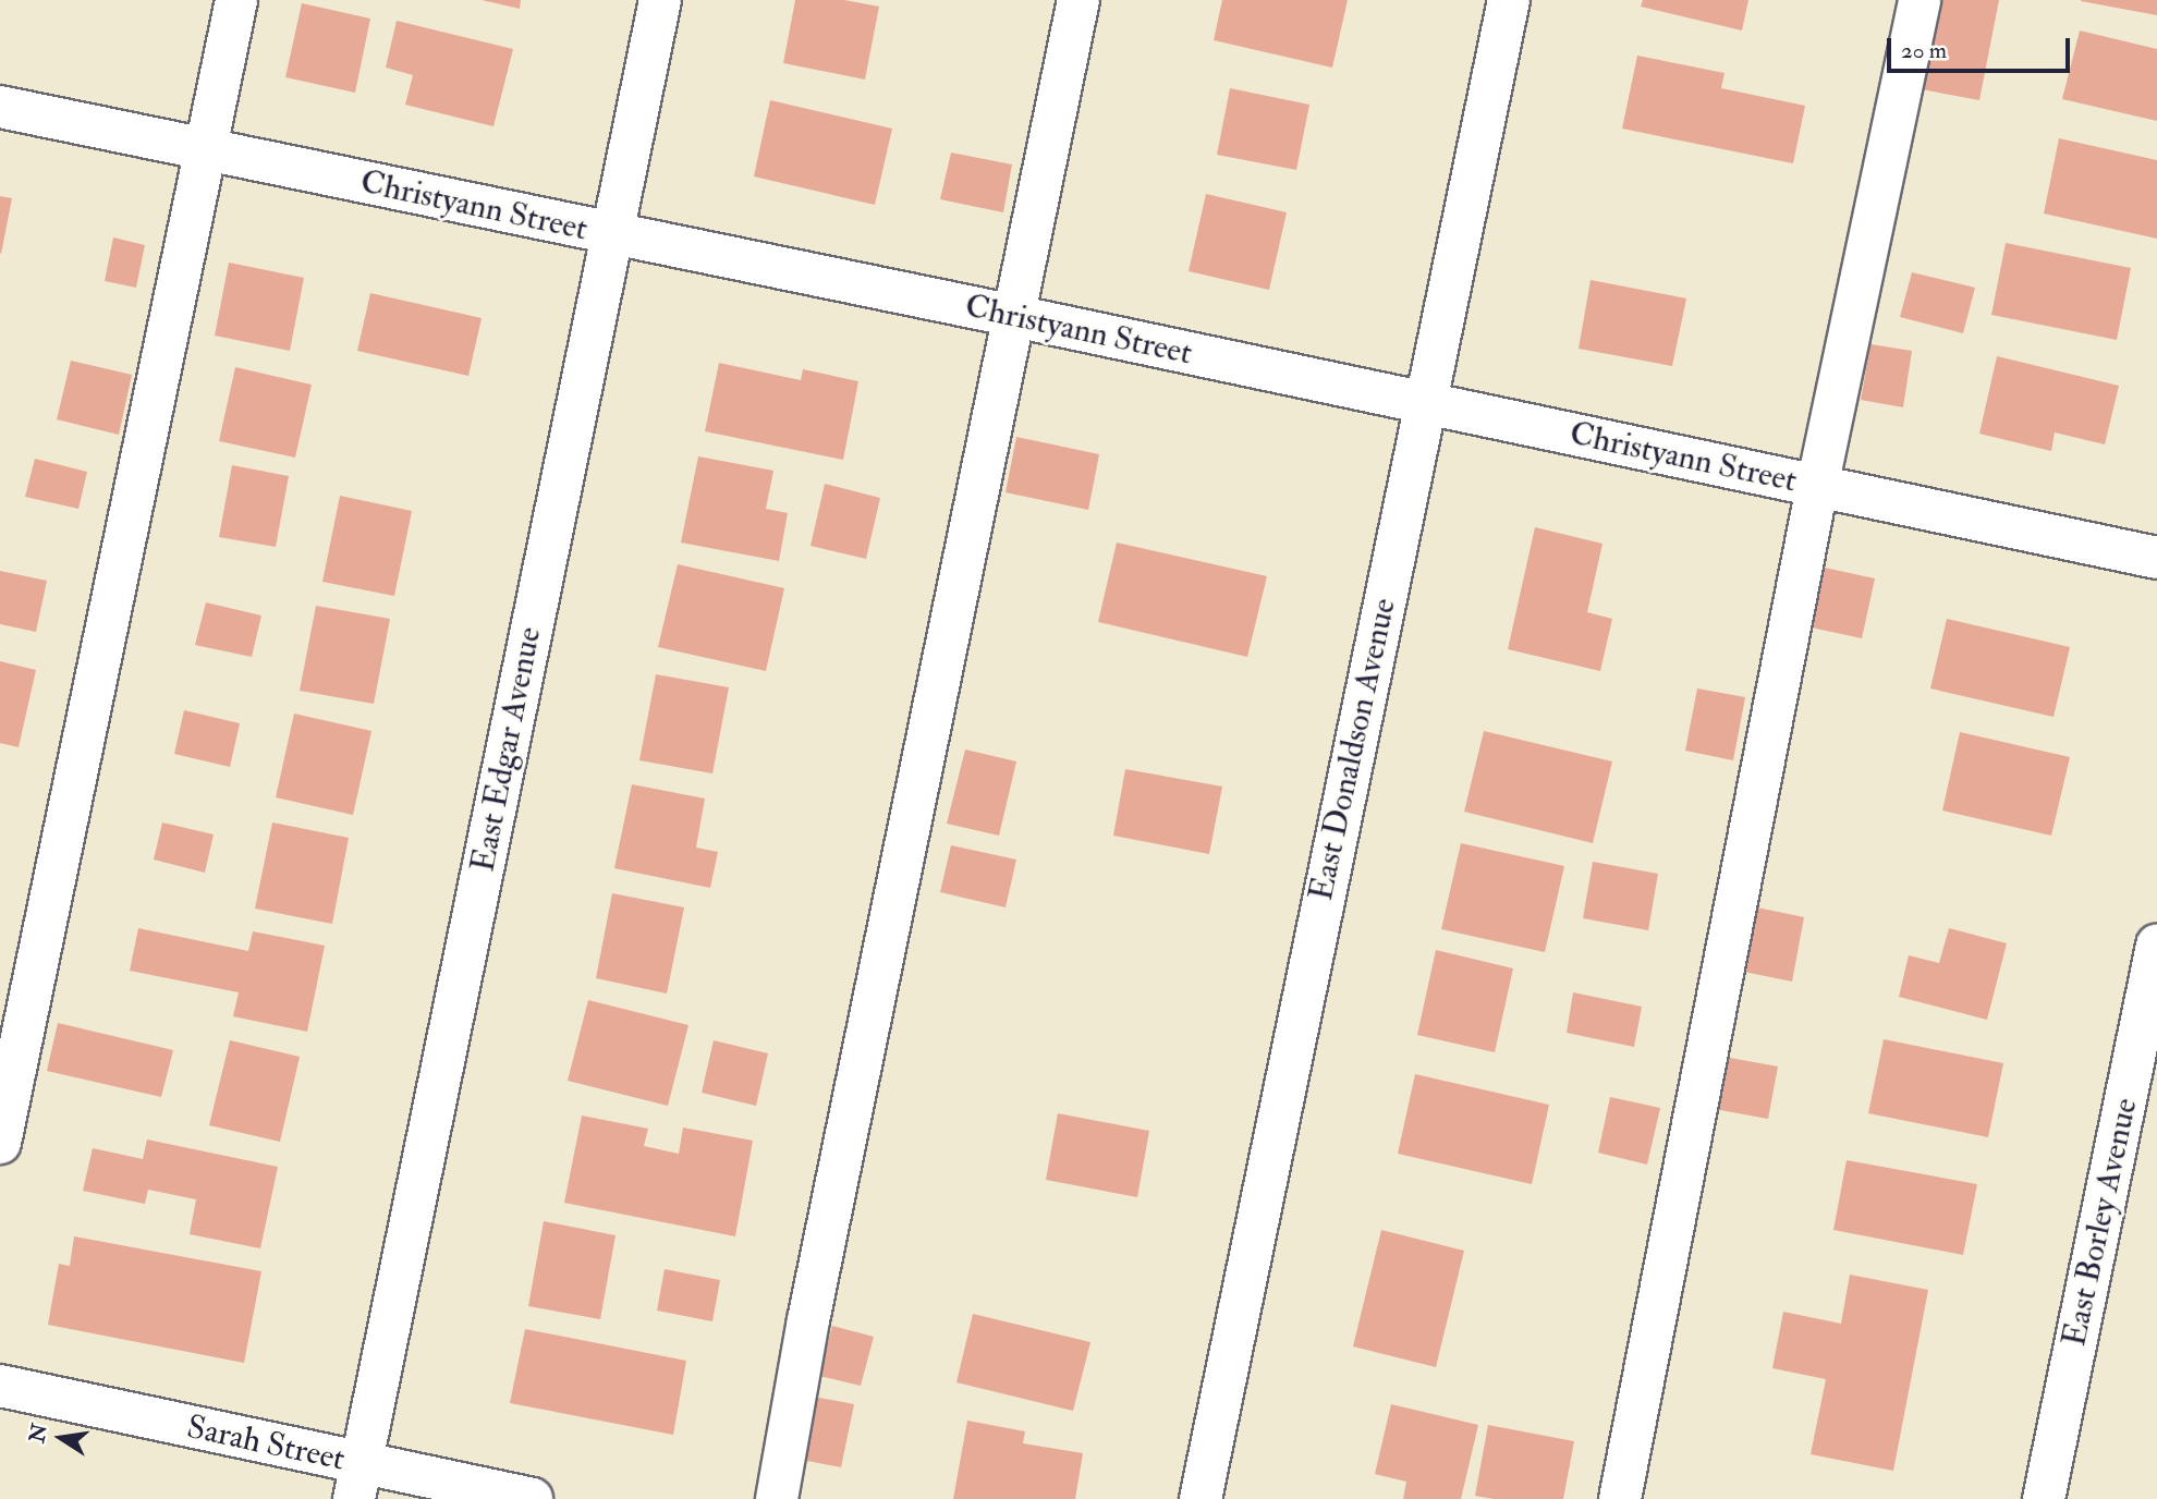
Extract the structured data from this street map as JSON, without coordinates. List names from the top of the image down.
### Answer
{
  "streets": {
    "street": [
      "Christyann Street",
      "East Edgar Avenue",
      "East Donaldson Avenue",
      "East Borley Avenue",
      "Sarah Street"
    ]
  },
  "crossings": [
    ["Christyann Street", "East Edgar Avenue"],
    ["Christyann Street", "East Donaldson Avenue"],
    ["East Edgar Avenue", "Sarah Street"]
  ],
  "scale_bar": "20 m",
  "north": "left"
}
